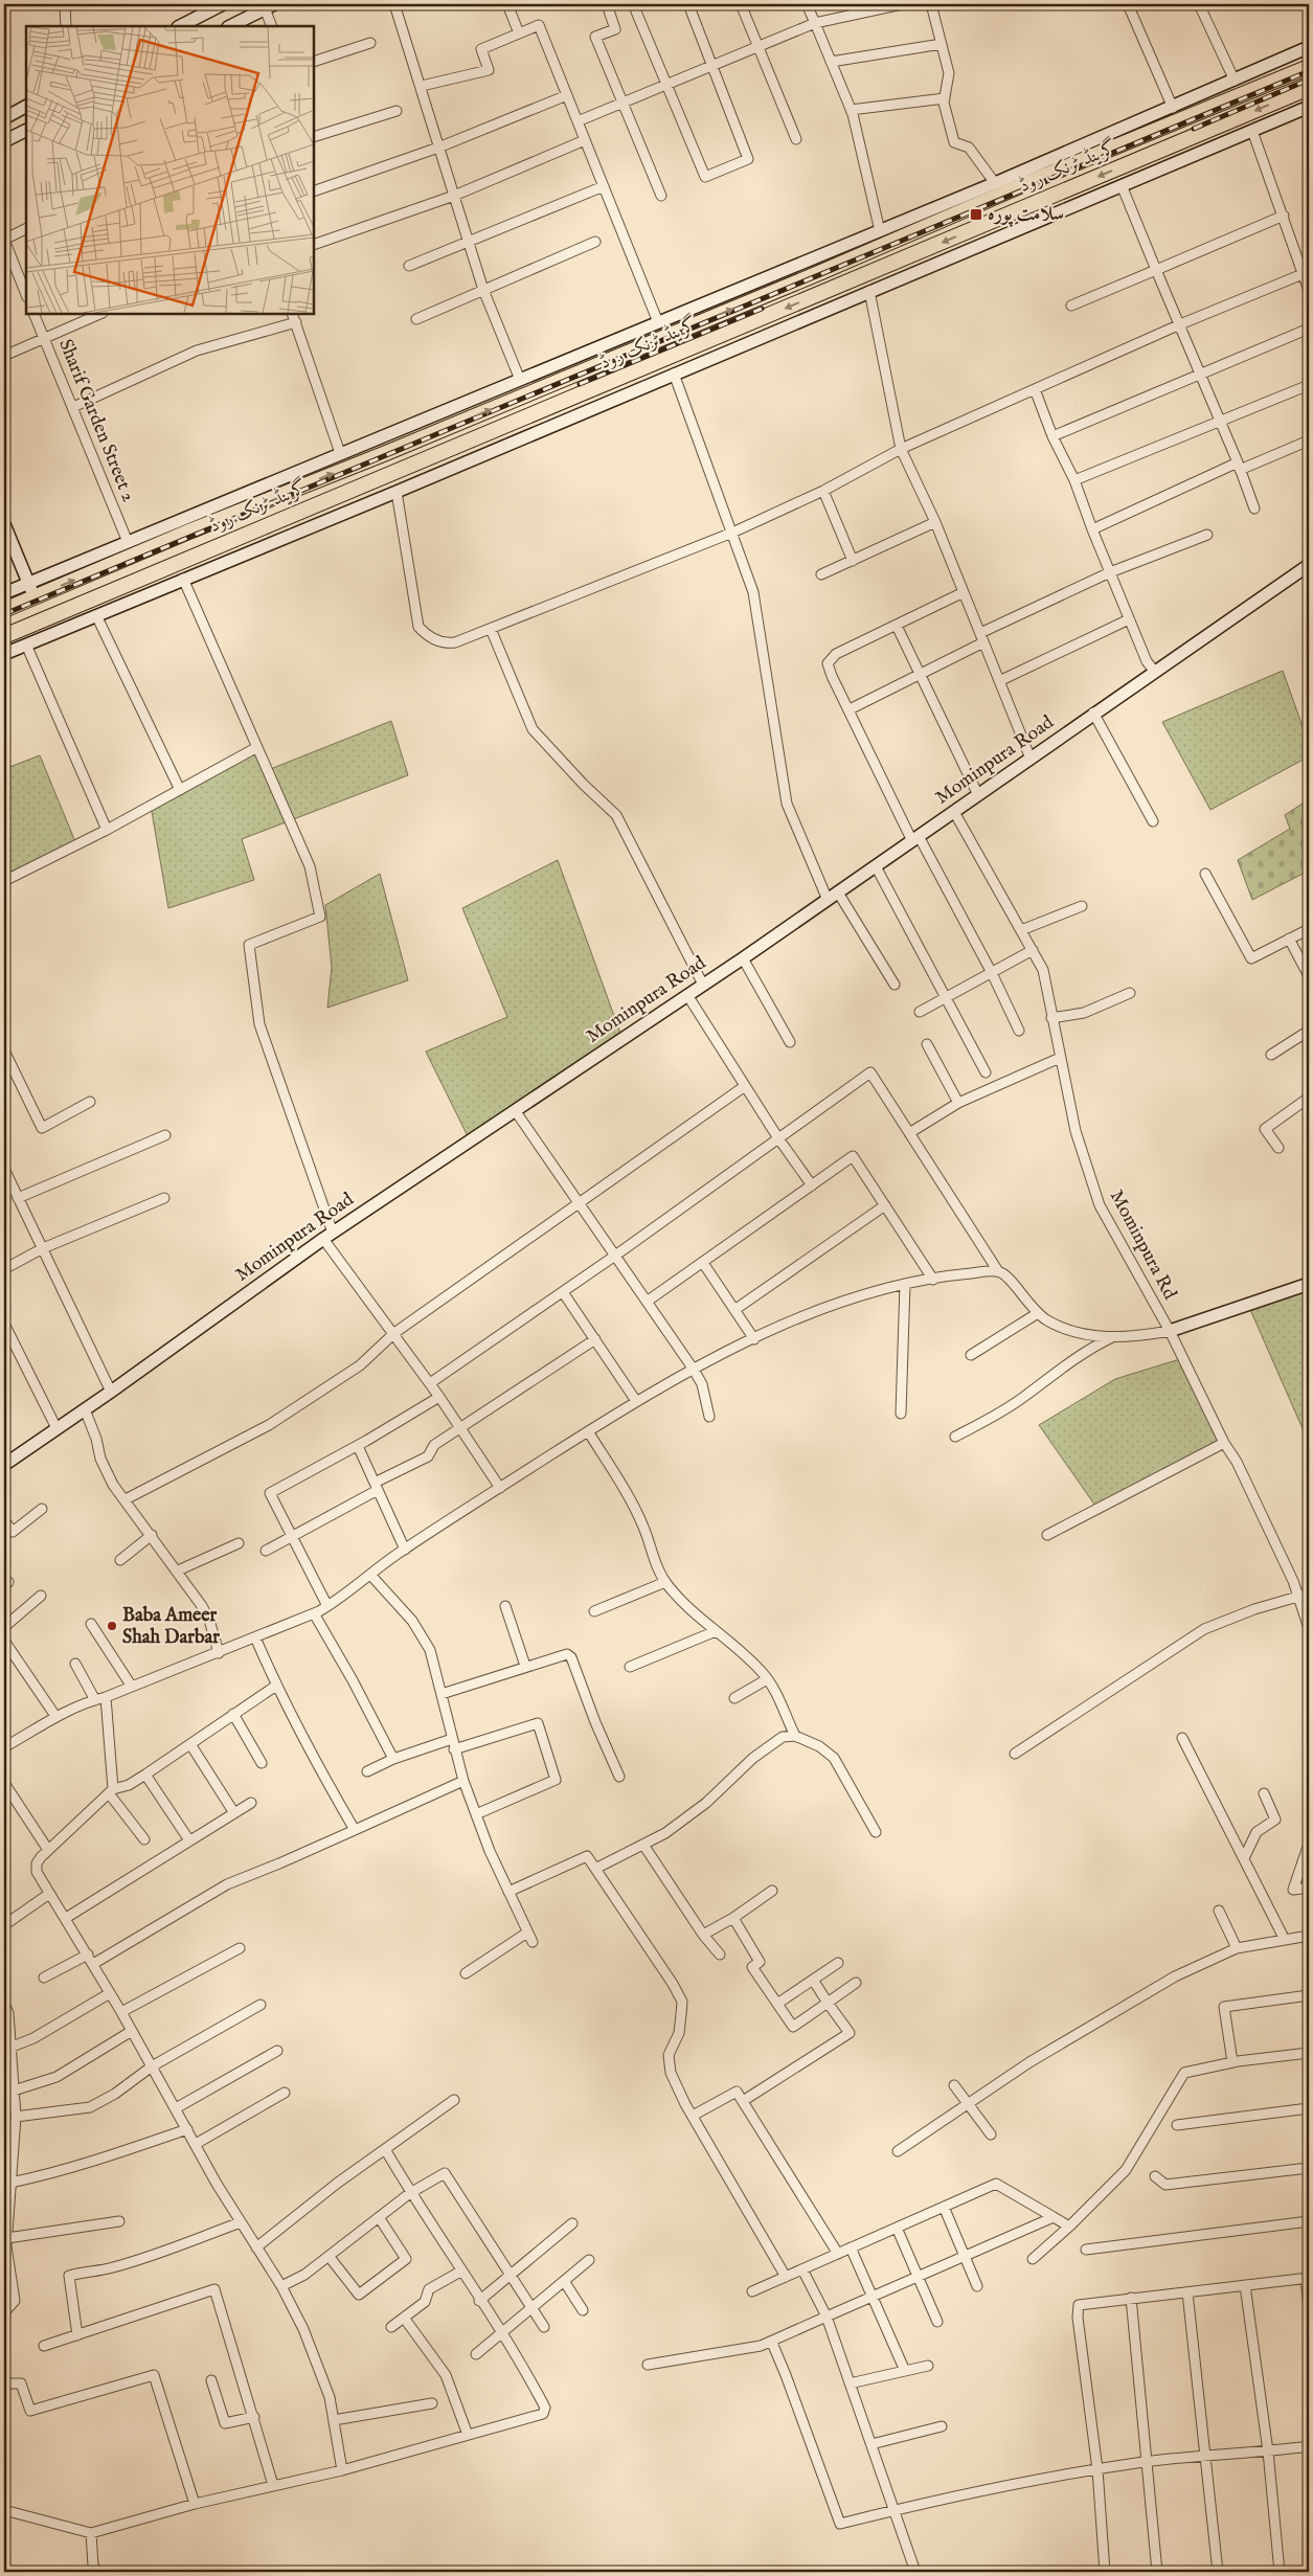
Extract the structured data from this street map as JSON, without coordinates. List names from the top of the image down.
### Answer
{
  "streets": {
    "main road": ["گرینڈ ٹرنک روڈ"],
    "street": ["Sharif Garden Street 2", "Mominpura Road", "Mominpura Rd"]
  },
  "crossings": [
    ["Mominpura Road", "Mominpura Rd"]
  ],
  "places": {
    "transit": ["سلامت پورہ"],
    "other": ["Baba Ameer Shah Darbar"]
  }
}
